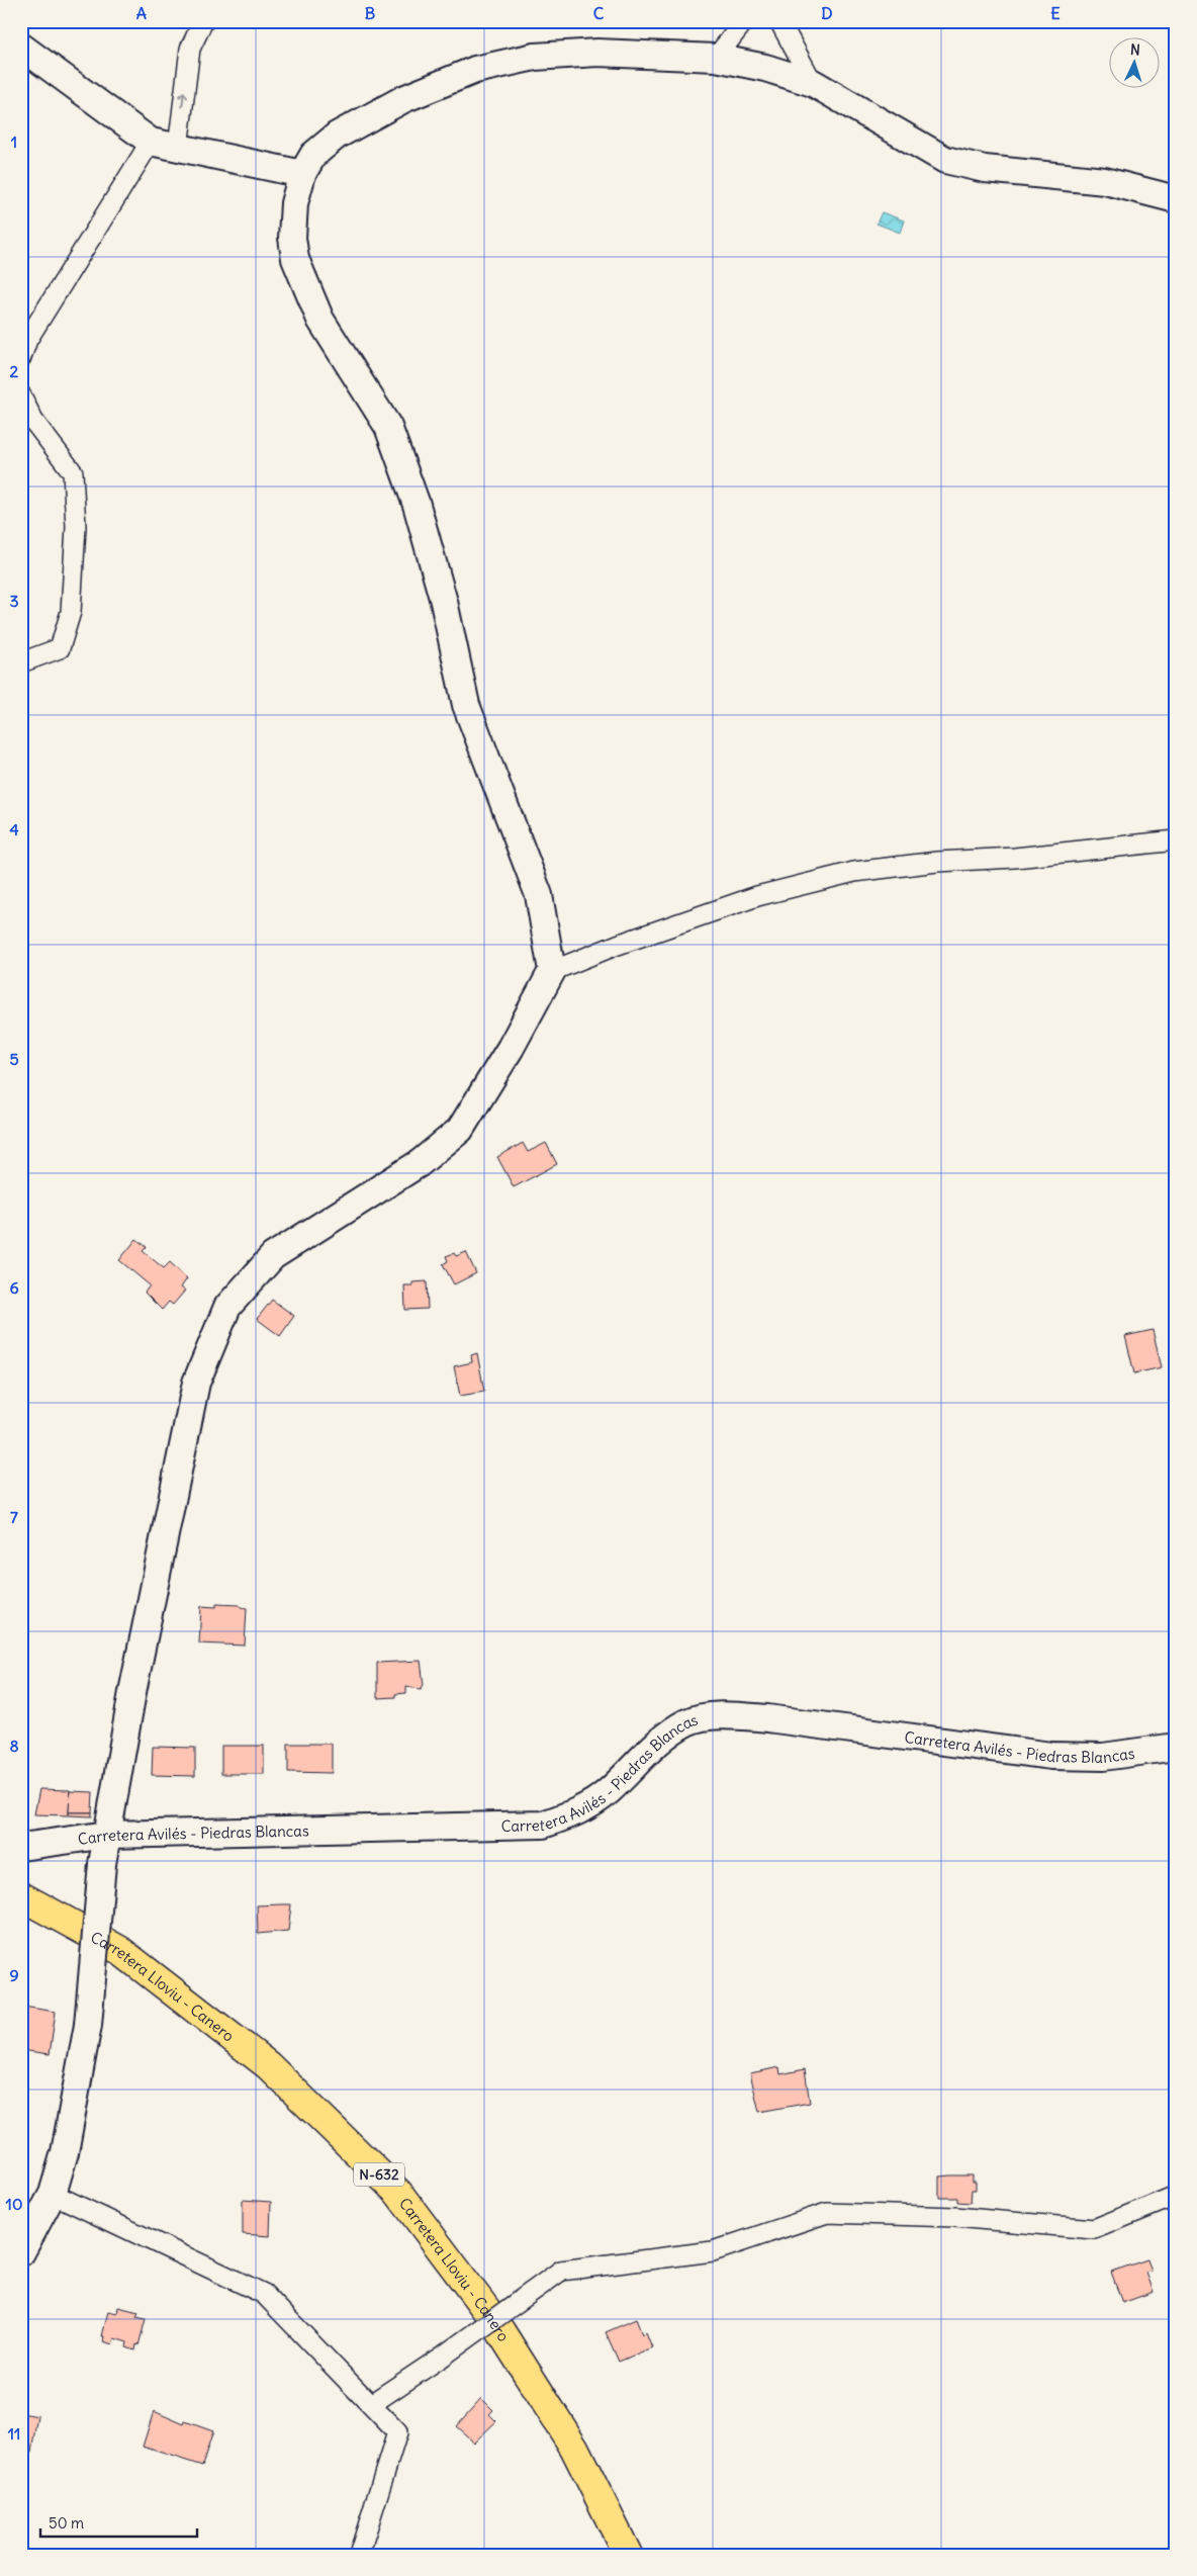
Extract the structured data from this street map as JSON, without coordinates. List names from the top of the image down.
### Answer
{
  "streets": {
    "highway": ["Carretera Lloviu - Canero", "N-632"],
    "street": ["Carretera Avilés - Piedras Blancas"]
  },
  "scale_bar": "50 m",
  "north": "top",
  "grid": {
    "columns": [
      "A",
      "B",
      "C",
      "D",
      "E"
    ],
    "rows": [
      "1",
      "2",
      "3",
      "4",
      "5",
      "6",
      "7",
      "8",
      "9",
      "10",
      "11"
    ]
  }
}
